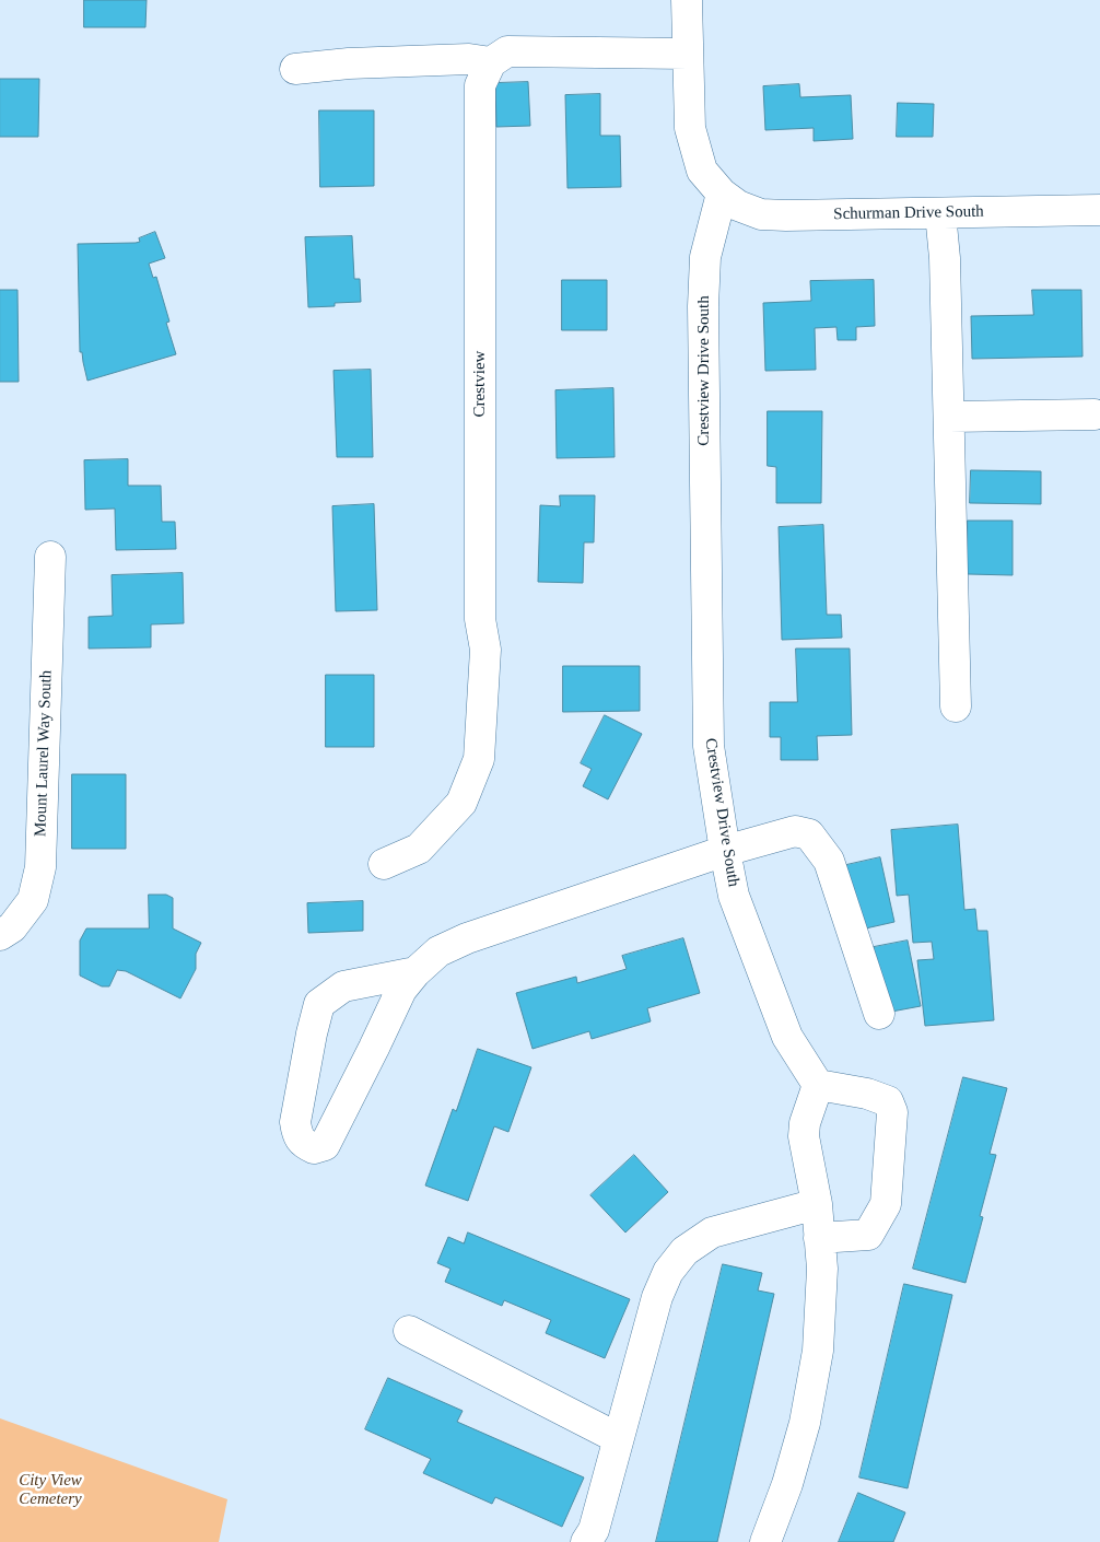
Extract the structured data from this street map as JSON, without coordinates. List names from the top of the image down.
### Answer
{
  "streets": {
    "street": [
      "Schurman Drive South",
      "Crestview Drive South",
      "Crestview",
      "Mount Laurel Way South"
    ]
  },
  "crossings": [
    ["Schurman Drive South", "Crestview Drive South"]
  ],
  "parks": ["City View Cemetery"]
}
